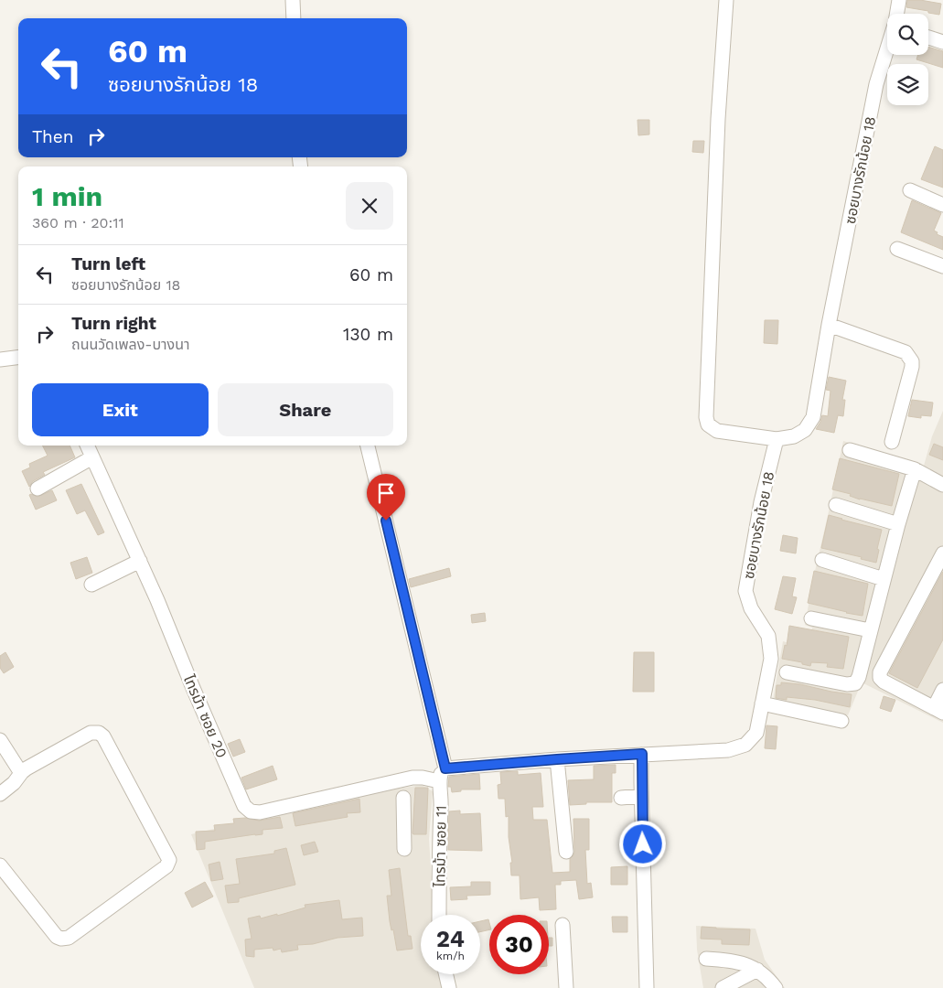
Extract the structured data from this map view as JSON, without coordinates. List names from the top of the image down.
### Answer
{
  "streets": {
    "street": ["ซอยบางรักน้อย 18", "ไทรม้า ซอย 20", "ไทรม้า ซอย 11"]
  },
  "crossings": [
    ["ซอยบางรักน้อย 18", "ไทรม้า ซอย 20"],
    ["ซอยบางรักน้อย 18", "ไทรม้า ซอย 11"],
    ["ไทรม้า ซอย 20", "ไทรม้า ซอย 11"]
  ],
  "page": {
    "turn": ["60 m", "ซอยบางรักน้อย 18"],
    "then": "Then",
    "heading": ["1 min", "360 m · 20:11"],
    "list": [
      {
        "name": "Turn left",
        "note": "ซอยบางรักน้อย 18",
        "value": "60 m"
      },
      {
        "name": "Turn right",
        "note": "ถนนวัดเพลง-บางนา",
        "value": "130 m"
      }
    ],
    "buttons": ["Exit", "Share"],
    "speed": "24 km/h",
    "limit": "30"
  }
}
